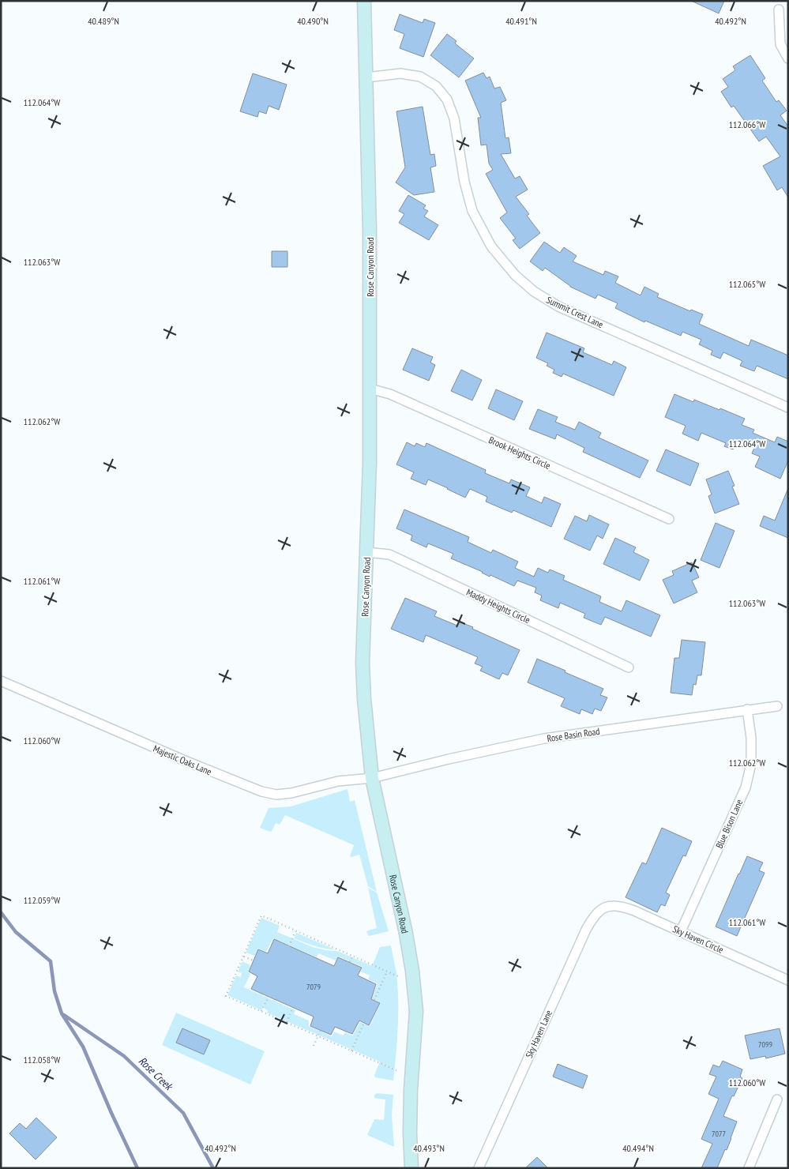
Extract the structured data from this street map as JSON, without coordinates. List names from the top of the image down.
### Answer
{
  "streets": {
    "street": [
      "Rose Canyon Road",
      "Summit Crest Lane",
      "Brook Heights Circle",
      "Maddy Heights Circle",
      "Rose Basin Road",
      "Majestic Oaks Lane",
      "Blue Bison Lane",
      "Sky Haven Circle",
      "Sky Haven Lane"
    ]
  },
  "crossings": [
    ["Rose Canyon Road", "Summit Crest Lane"],
    ["Rose Canyon Road", "Brook Heights Circle"],
    ["Rose Canyon Road", "Maddy Heights Circle"],
    ["Rose Canyon Road", "Rose Basin Road"],
    ["Rose Canyon Road", "Majestic Oaks Lane"],
    ["Rose Basin Road", "Majestic Oaks Lane"],
    ["Rose Basin Road", "Blue Bison Lane"],
    ["Blue Bison Lane", "Sky Haven Circle"],
    ["Sky Haven Circle", "Sky Haven Lane"]
  ],
  "water": ["Rose Creek"],
  "house_numbers": ["7079", "7099", "7077"],
  "coordinates": [
    "40.489°N",
    "40.490°N",
    "40.491°N",
    "40.492°N",
    "112.064°W",
    "112.066°W",
    "112.063°W",
    "112.065°W",
    "112.062°W",
    "112.061°W",
    "112.060°W",
    "112.059°W",
    "112.058°W",
    "40.493°N",
    "40.494°N"
  ]
}
